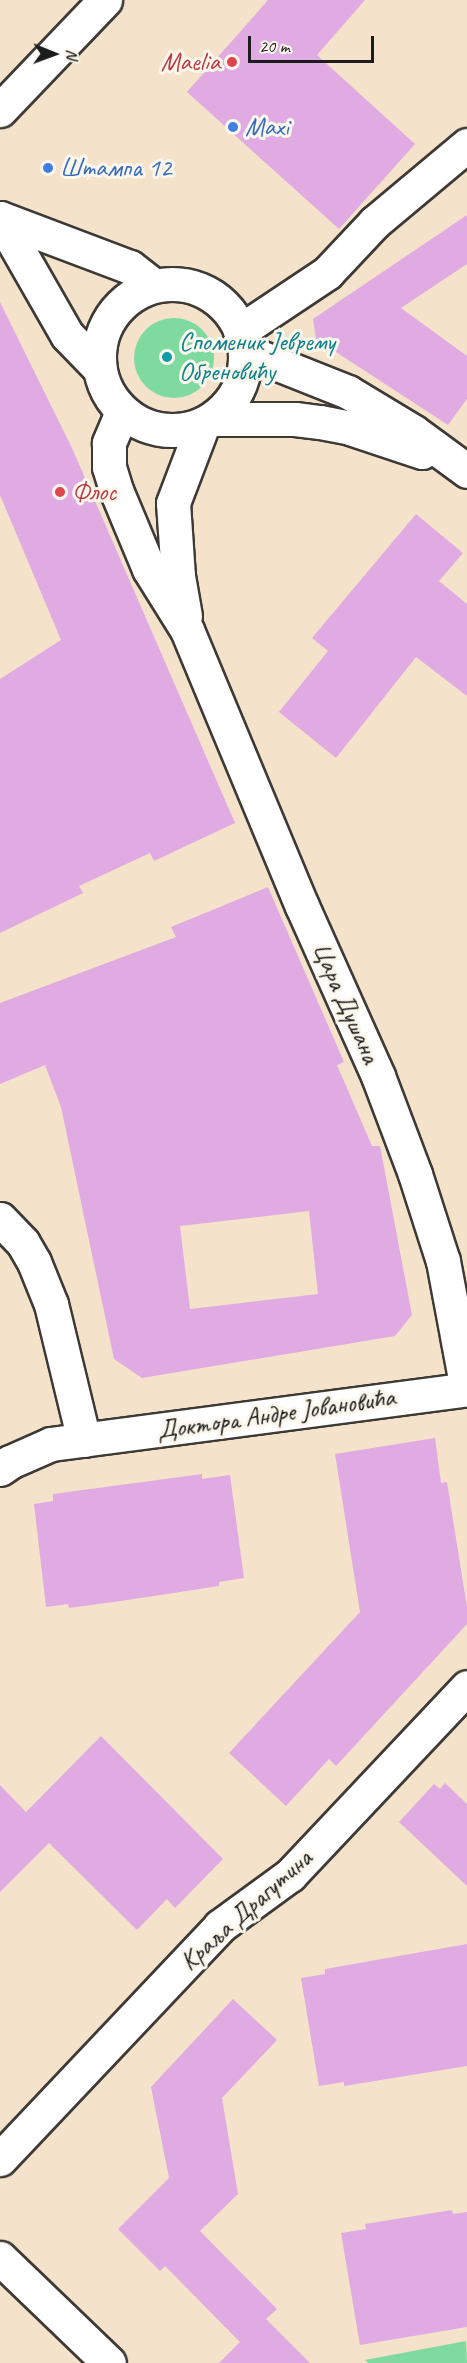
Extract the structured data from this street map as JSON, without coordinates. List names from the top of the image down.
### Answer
{
  "streets": {
    "street": ["Цара Душана", "Доктора Андре Јовановића", "Краља Драгутина"]
  },
  "crossings": [
    ["Цара Душана", "Доктора Андре Јовановића"]
  ],
  "places": [
    "Maelia",
    "Maxi",
    "Штампа 12",
    "Споменик Јеврему Обреновићу",
    "Флос"
  ],
  "scale_bar": "20 m",
  "north": "right"
}
